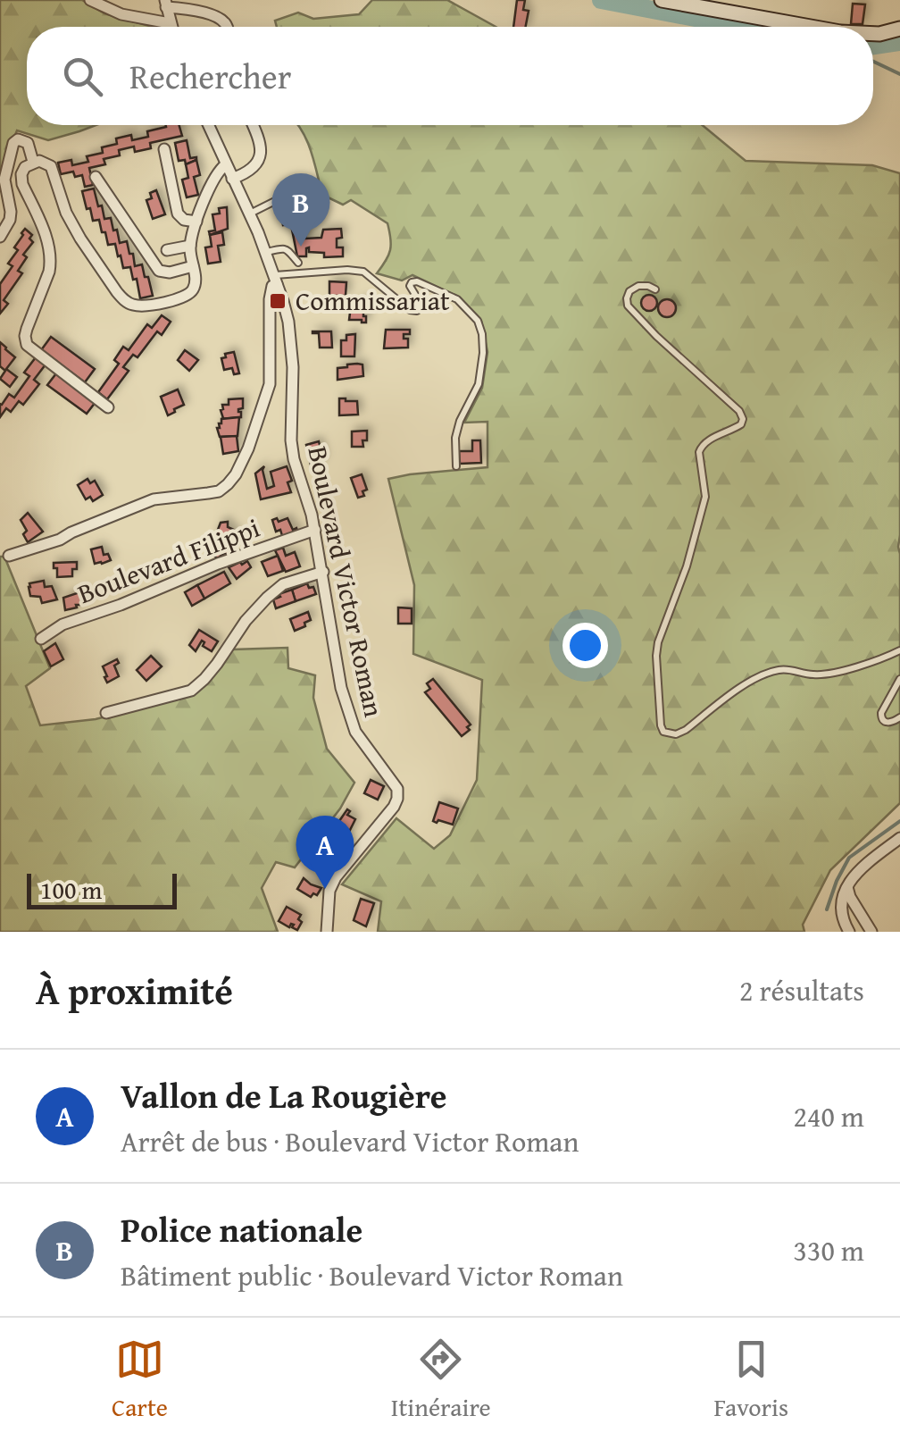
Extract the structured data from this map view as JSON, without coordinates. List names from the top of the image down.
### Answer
{
  "streets": {
    "street": ["Boulevard Filippi", "Boulevard Victor Roman"]
  },
  "crossings": [
    ["Boulevard Filippi", "Boulevard Victor Roman"]
  ],
  "places": {
    "transit": ["Commissariat"]
  },
  "scale_bar": "100 m",
  "page": {
    "search": "Rechercher",
    "pins": ["B", "A"],
    "scale": "100 m",
    "heading": ["À proximité", "2 résultats"],
    "list": [
      {
        "mark": "A",
        "name": "Vallon de La Rougière",
        "note": "Arrêt de bus · Boulevard Victor Roman",
        "value": "240 m"
      },
      {
        "mark": "B",
        "name": "Police nationale",
        "note": "Bâtiment public · Boulevard Victor Roman",
        "value": "330 m"
      }
    ],
    "nav": ["Carte", "Itinéraire", "Favoris"]
  }
}
